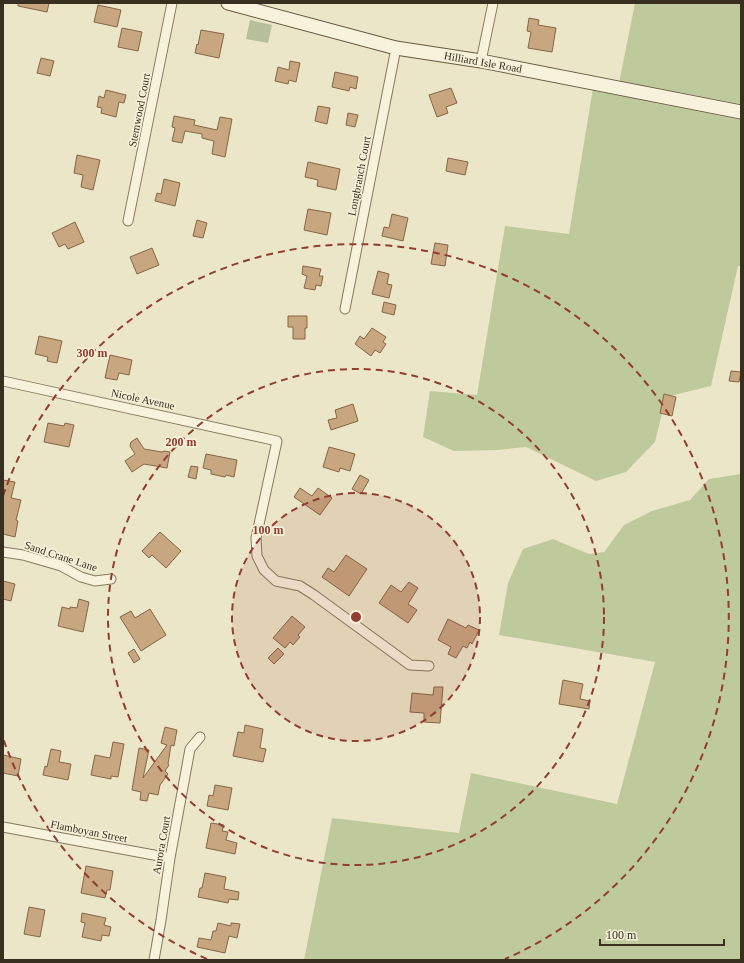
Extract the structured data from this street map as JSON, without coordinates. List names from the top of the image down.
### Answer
{
  "streets": {
    "street": [
      "Hilliard Isle Road",
      "Stemwood Court",
      "Longbranch Court",
      "Nicole Avenue",
      "Sand Crane Lane",
      "Flamboyan Street",
      "Aurora Court"
    ]
  },
  "crossings": [
    ["Hilliard Isle Road", "Longbranch Court"],
    ["Flamboyan Street", "Aurora Court"]
  ],
  "scale_bar": "100 m",
  "rings": ["300 m", "200 m", "100 m"]
}
